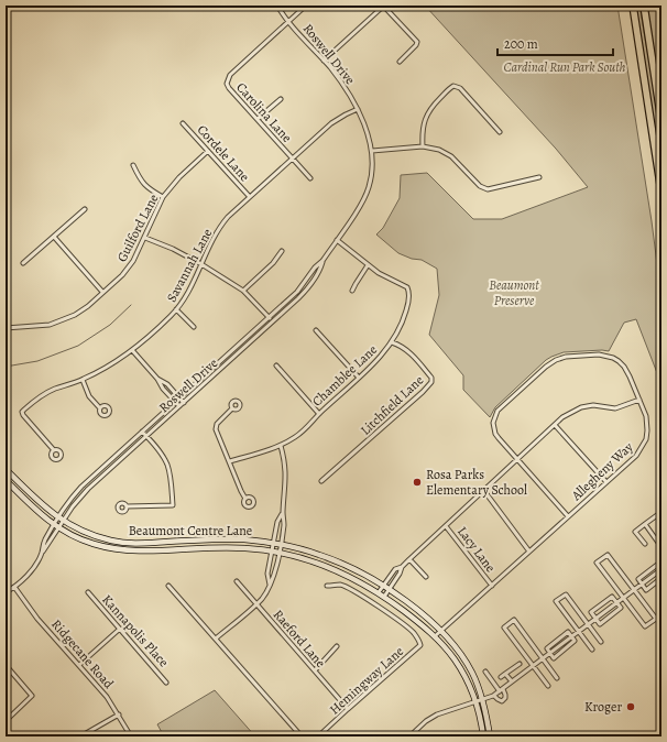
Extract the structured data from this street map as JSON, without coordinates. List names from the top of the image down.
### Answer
{
  "streets": {
    "street": [
      "Roswell Drive",
      "Carolina Lane",
      "Cordele Lane",
      "Guilford Lane",
      "Savannah Lane",
      "Chamblee Lane",
      "Litchfield Lane",
      "Allegheny Way",
      "Beaumont Centre Lane",
      "Lacy Lane",
      "Kannapolis Place",
      "Raeford Lane",
      "Ridgecane Road",
      "Hemingway Lane"
    ]
  },
  "crossings": [
    ["Roswell Drive", "Carolina Lane"],
    ["Roswell Drive", "Savannah Lane"],
    ["Roswell Drive", "Chamblee Lane"],
    ["Roswell Drive", "Beaumont Centre Lane"],
    ["Carolina Lane", "Savannah Lane"],
    ["Cordele Lane", "Guilford Lane"],
    ["Cordele Lane", "Savannah Lane"],
    ["Chamblee Lane", "Litchfield Lane"],
    ["Allegheny Way", "Beaumont Centre Lane"],
    ["Allegheny Way", "Lacy Lane"],
    ["Raeford Lane", "Hemingway Lane"]
  ],
  "parks": ["Cardinal Run Park South", "Beaumont Preserve"],
  "places": ["Rosa Parks Elementary School", "Kroger"],
  "scale_bar": "200 m"
}
